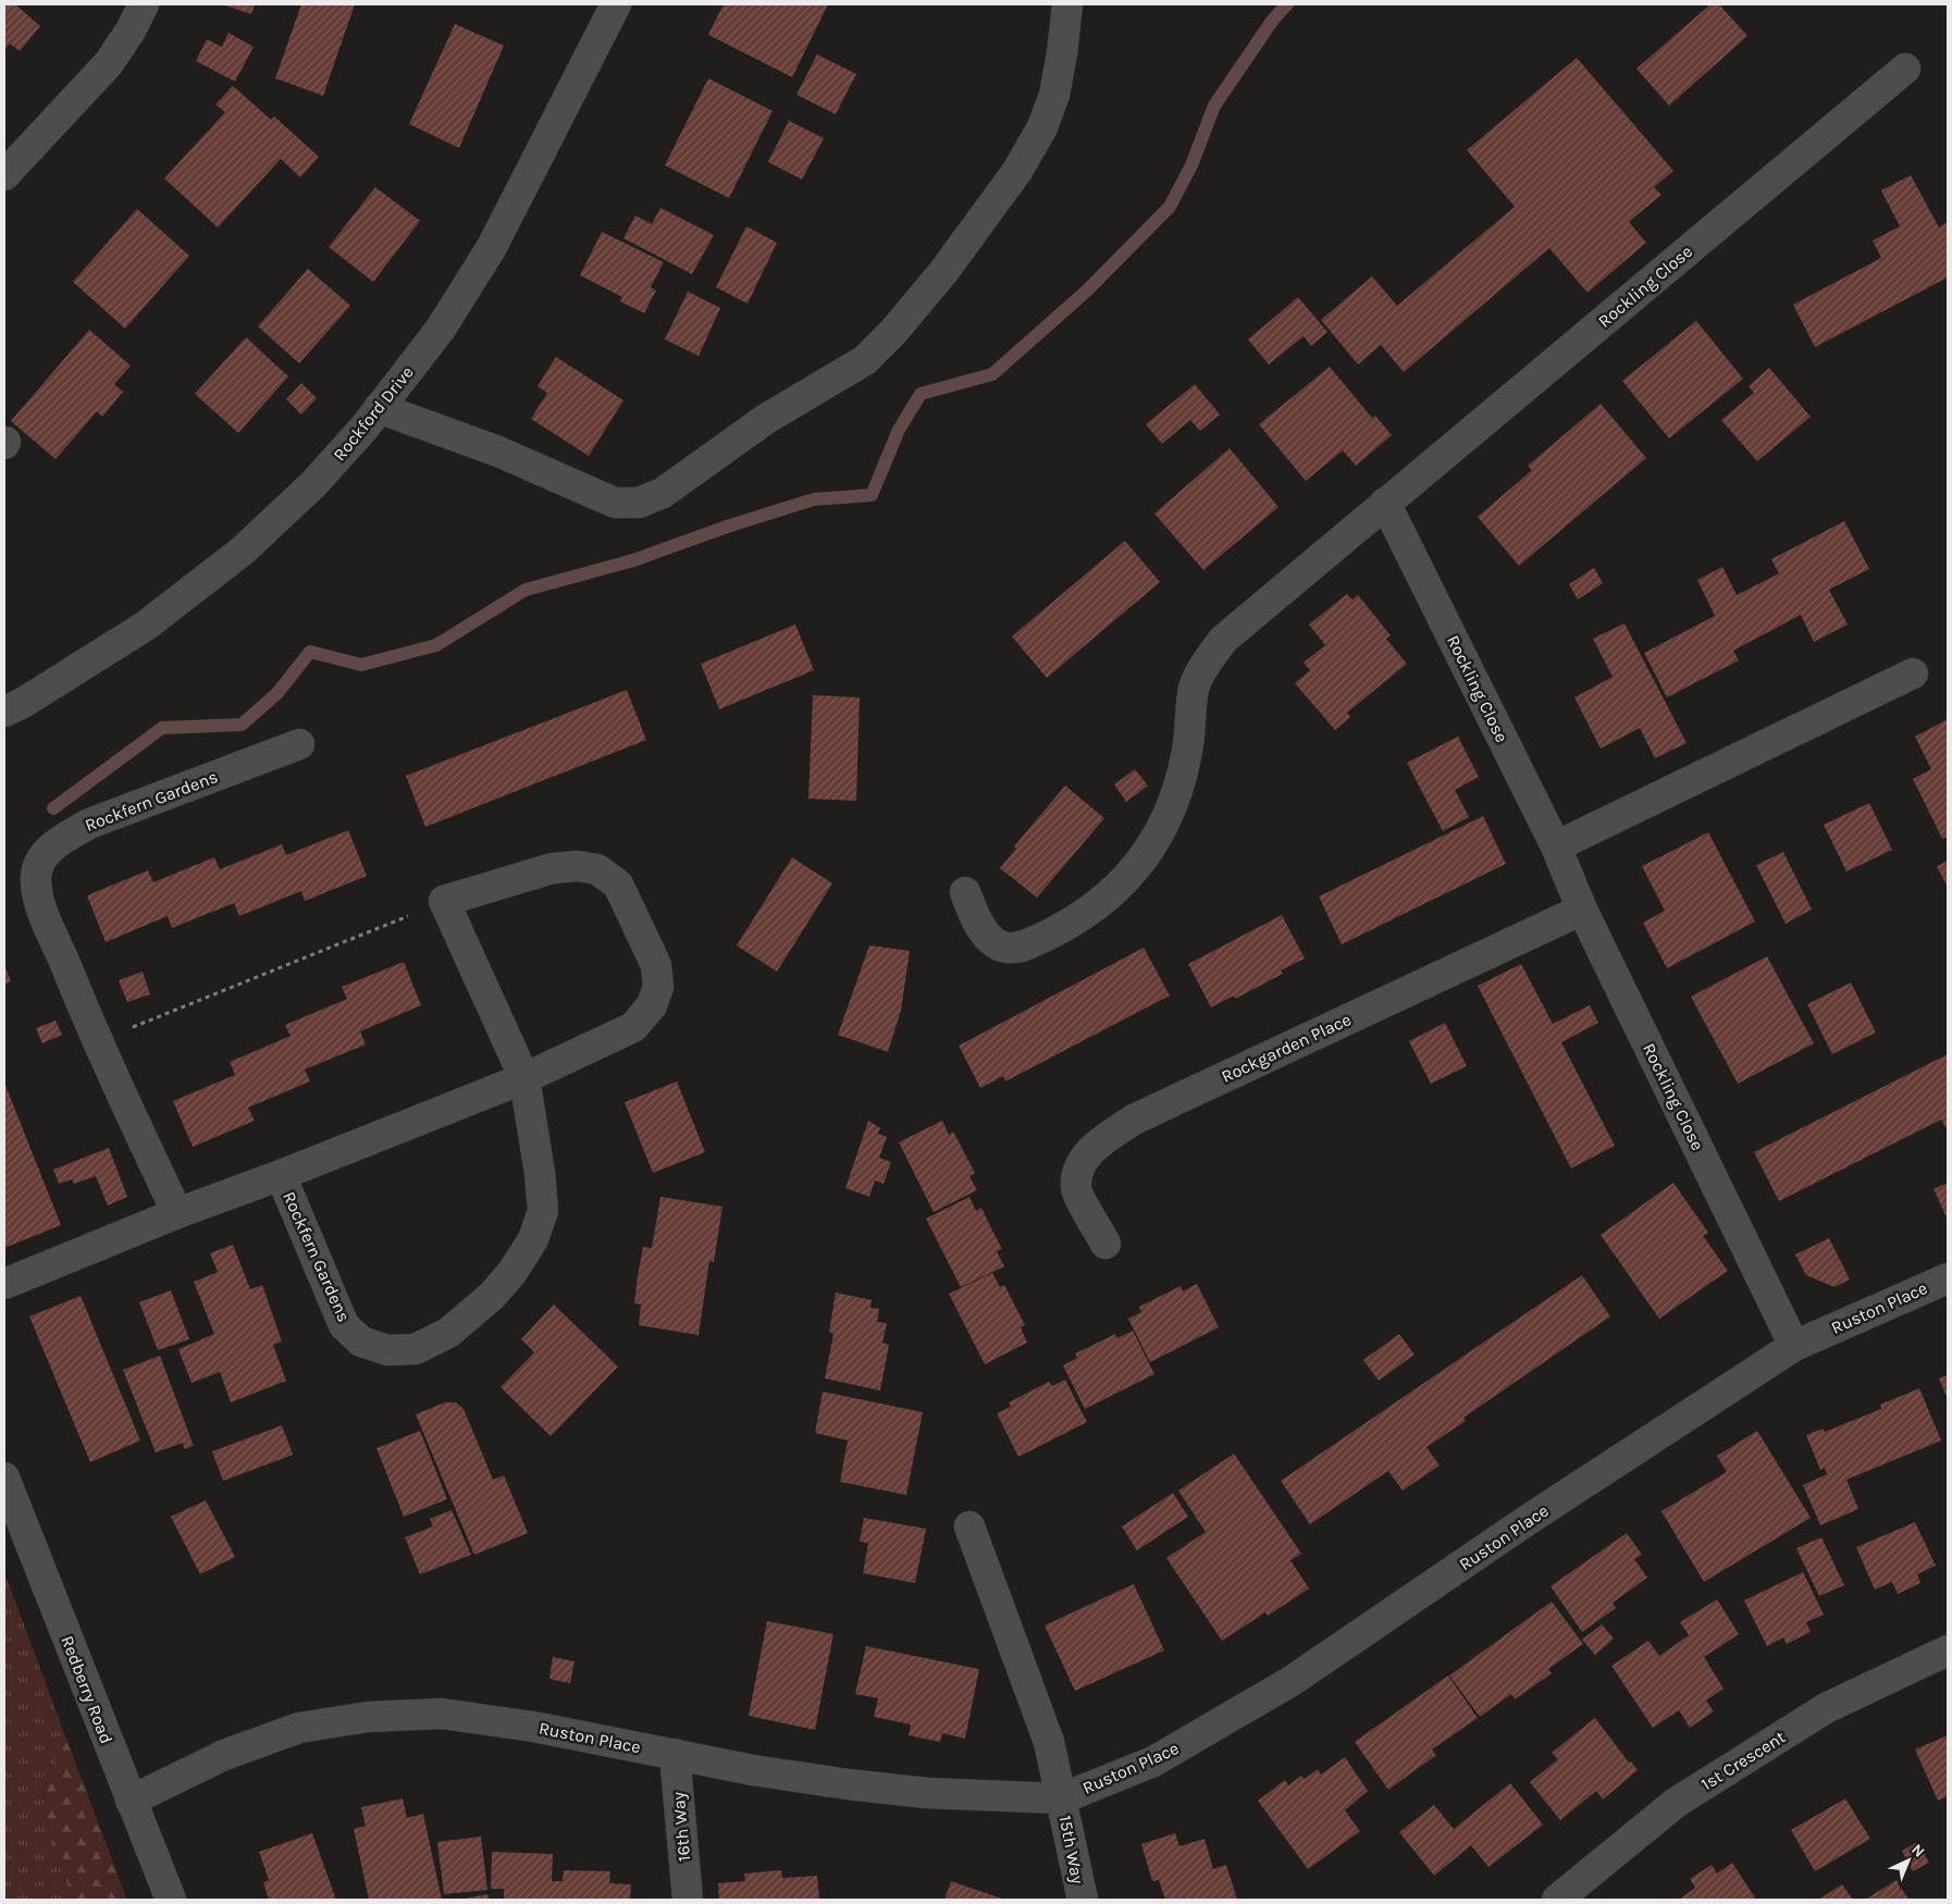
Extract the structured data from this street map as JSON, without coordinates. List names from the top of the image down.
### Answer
{
  "streets": {
    "street": [
      "Rockling Close",
      "Rockford Drive",
      "Rockfern Gardens",
      "Rockgarden Place",
      "Ruston Place",
      "Redberry Road",
      "1st Crescent",
      "16th Way",
      "15th Way"
    ]
  },
  "crossings": [
    ["Rockling Close", "Rockgarden Place"],
    ["Rockling Close", "Ruston Place"],
    ["Ruston Place", "Redberry Road"],
    ["Ruston Place", "16th Way"],
    ["Ruston Place", "15th Way"]
  ],
  "north": "top right"
}
